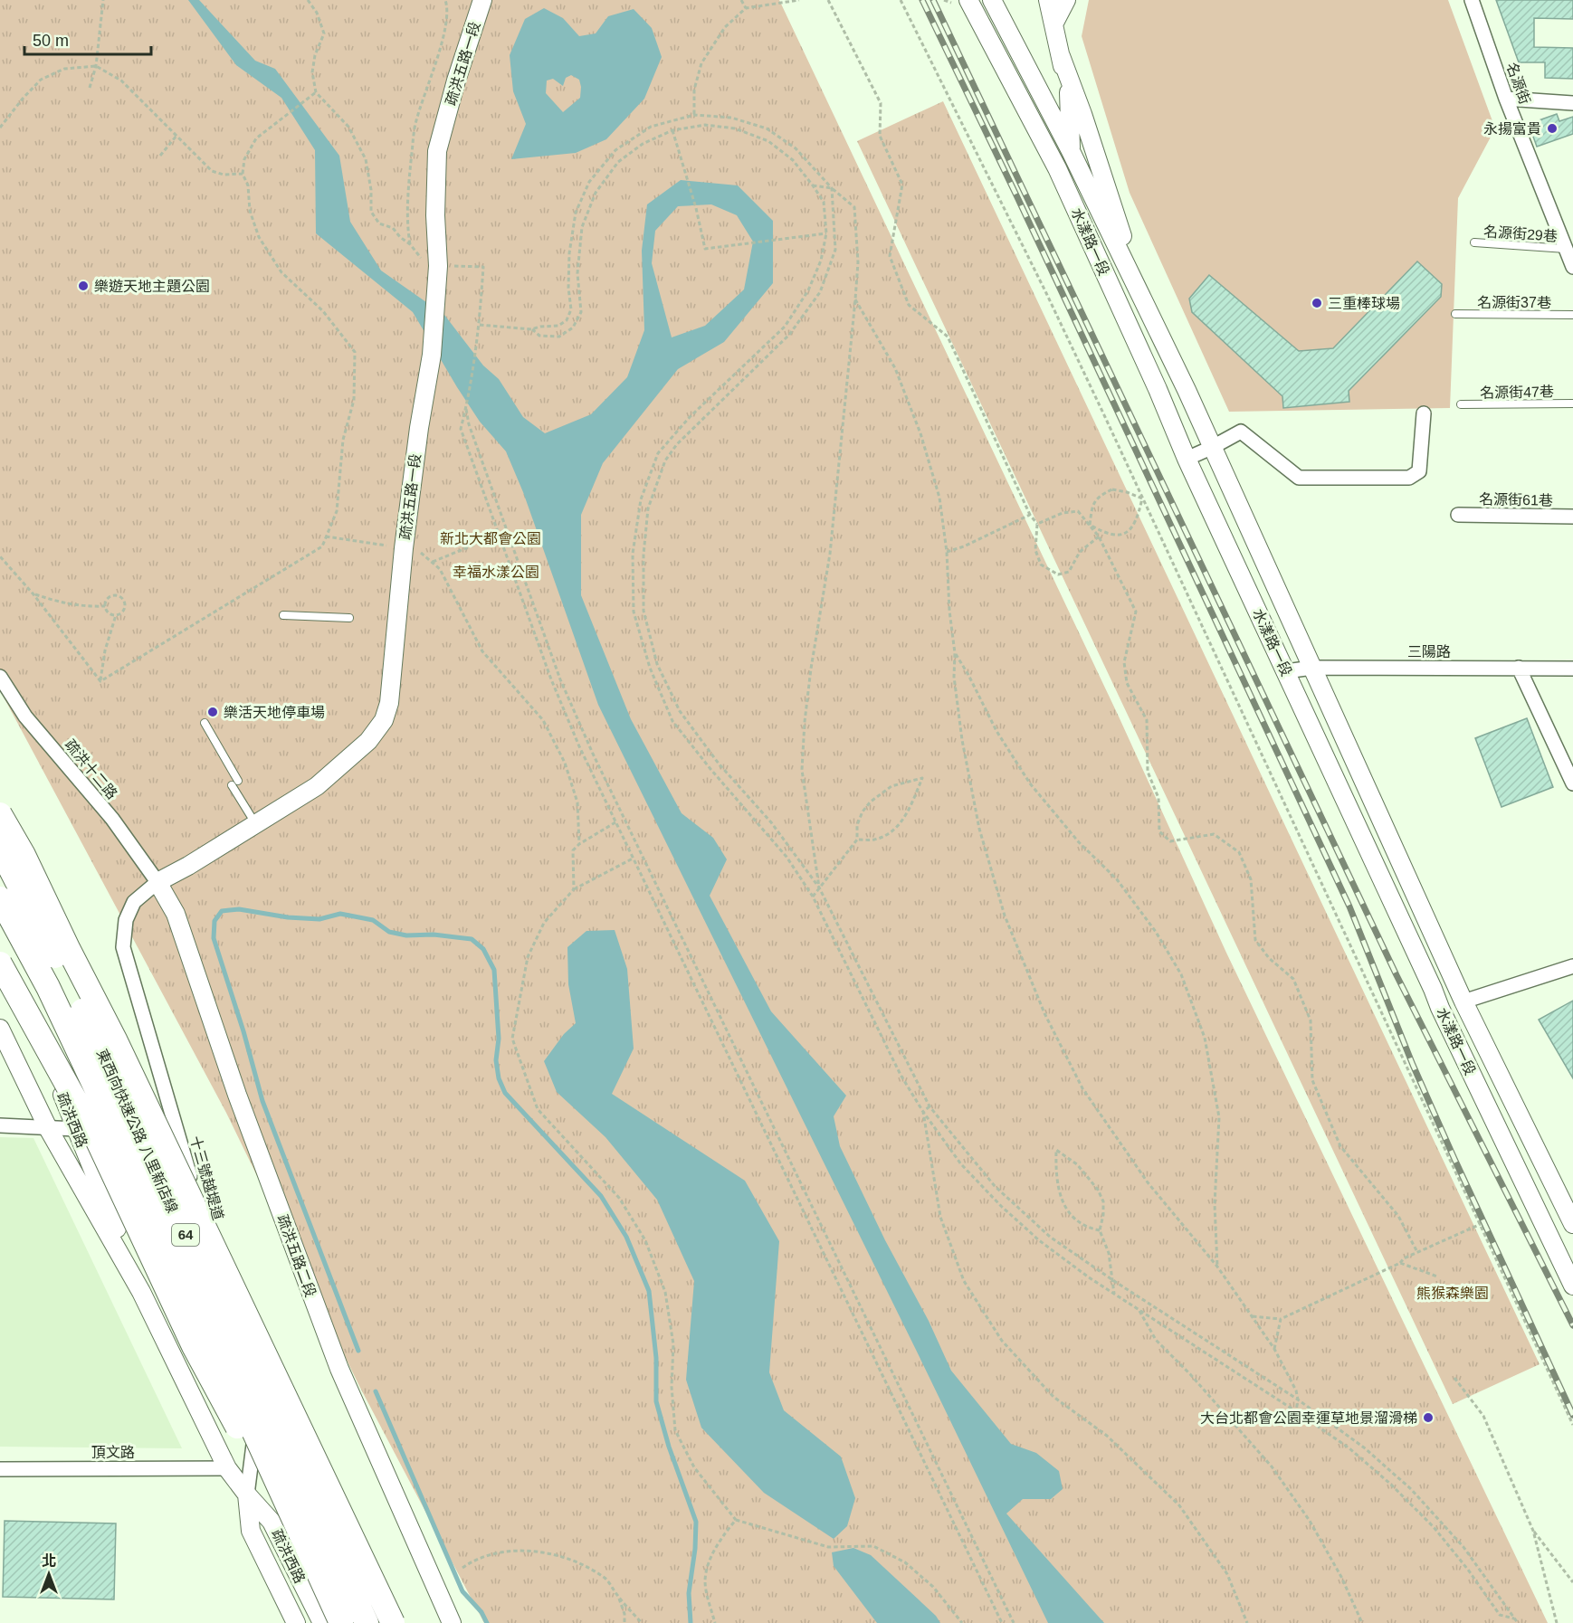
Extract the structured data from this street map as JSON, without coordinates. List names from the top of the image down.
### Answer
{
  "streets": {
    "highway": ["東西向快速公路 八里新店線", "64"],
    "street": [
      "疏洪五路一段",
      "名源街",
      "水漾路一段",
      "名源街61巷",
      "三陽路",
      "疏洪十二路",
      "疏洪西路",
      "十三號越堤道",
      "疏洪五路二段",
      "頂文路"
    ],
    "lane": ["名源街29巷", "名源街37巷", "名源街47巷"]
  },
  "crossings": [
    ["疏洪五路一段", "疏洪十二路"],
    ["疏洪五路一段", "十三號越堤道"],
    ["疏洪五路一段", "疏洪五路二段"],
    ["名源街", "名源街29巷"],
    ["水漾路一段", "三陽路"],
    ["疏洪十二路", "十三號越堤道"],
    ["疏洪十二路", "疏洪五路二段"],
    ["疏洪西路", "十三號越堤道"],
    ["疏洪西路", "頂文路"],
    ["十三號越堤道", "疏洪五路二段"]
  ],
  "parks": ["新北大都會公園", "幸福水漾公園", "熊猴森樂園"],
  "places": [
    "永揚富貴",
    "樂遊天地主題公園",
    "三重棒球場",
    "樂活天地停車場",
    "大台北都會公園幸運草地景溜滑梯"
  ],
  "scale_bar": "50 m",
  "north": "top"
}
